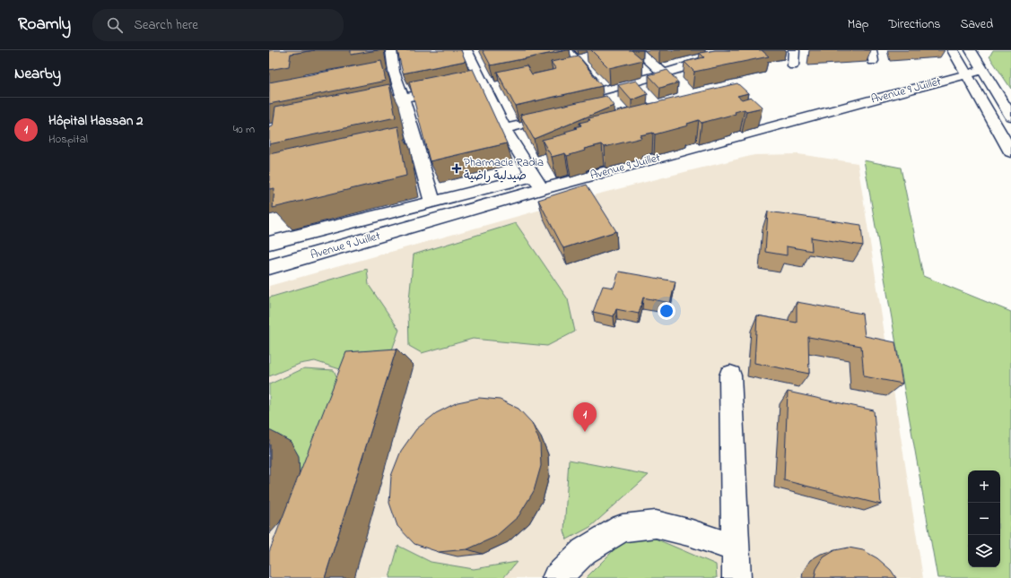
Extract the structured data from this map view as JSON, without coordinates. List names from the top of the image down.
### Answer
{
  "streets": {
    "street": ["Avenue 9 Juillet"]
  },
  "places": {
    "health": ["Pharmacie Radia صيدلية راضية"]
  },
  "page": {
    "header": "Roamly",
    "search": "Search here",
    "nav": ["Map", "Directions", "Saved"],
    "heading": "Nearby",
    "list": [
      {
        "mark": "1",
        "name": "Hôpital Hassan 2",
        "note": "Hospital",
        "value": "40 m"
      }
    ],
    "pins": "1",
    "map_buttons": ["+", "−"]
  }
}
